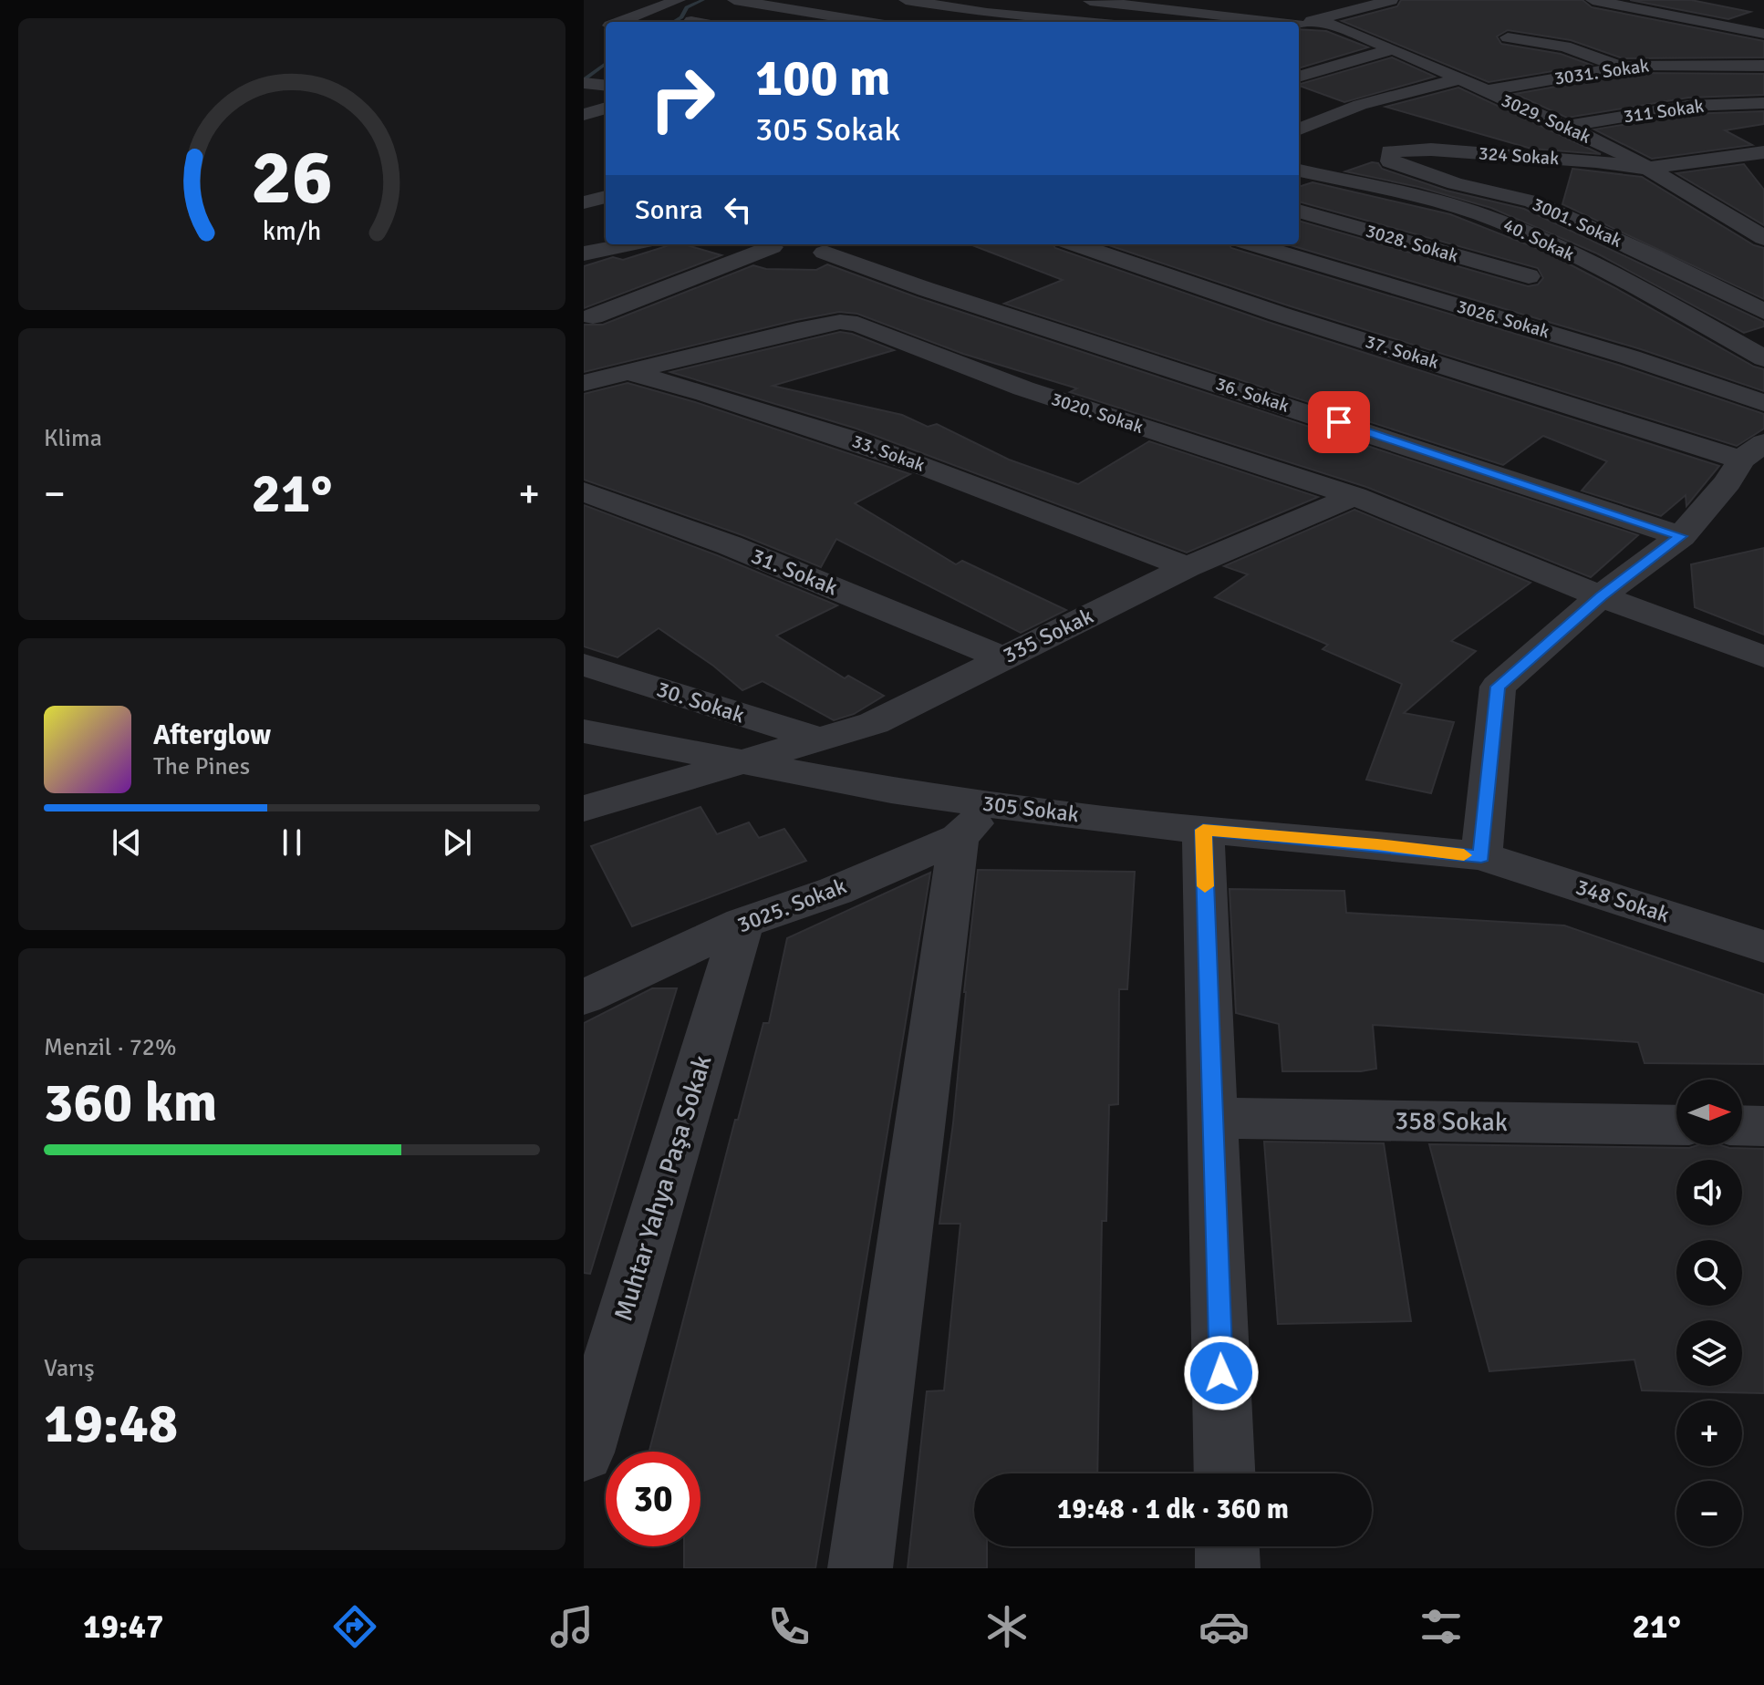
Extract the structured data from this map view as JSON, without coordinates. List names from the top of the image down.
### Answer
{
  "streets": {
    "street": [
      "3031. Sokak",
      "311 Sokak",
      "3029. Sokak",
      "324 Sokak",
      "3001. Sokak",
      "40. Sokak",
      "3028. Sokak",
      "3026. Sokak",
      "37. Sokak",
      "36. Sokak",
      "3020. Sokak",
      "33. Sokak",
      "31. Sokak",
      "335 Sokak",
      "30. Sokak",
      "305 Sokak",
      "348 Sokak",
      "3025. Sokak",
      "358 Sokak",
      "Muhtar Yahya Paşa Sokak"
    ]
  },
  "crossings": [
    ["3031. Sokak", "3029. Sokak"],
    ["311 Sokak", "3029. Sokak"],
    ["3029. Sokak", "324 Sokak"],
    ["324 Sokak", "3001. Sokak"],
    ["3020. Sokak", "33. Sokak"],
    ["3020. Sokak", "335 Sokak"],
    ["33. Sokak", "335 Sokak"],
    ["31. Sokak", "335 Sokak"],
    ["335 Sokak", "30. Sokak"],
    ["335 Sokak", "305 Sokak"],
    ["305 Sokak", "348 Sokak"],
    ["305 Sokak", "3025. Sokak"],
    ["3025. Sokak", "Muhtar Yahya Paşa Sokak"]
  ],
  "north": "right",
  "page": {
    "turn": ["100 m", "305 Sokak"],
    "then": "Sonra",
    "tile": [
      "Klima",
      ["Menzil · 72%", "360 km"],
      ["Varış", "19:48"]
    ],
    "heat": ["−", "21°", "+"],
    "song": ["Afterglow", "The Pines"],
    "map_buttons": ["+", "−"],
    "limit": "30",
    "trip": "19:48 · 1 dk · 360 m",
    "tabs": ["19:47", "21°"],
    "gauge": ["26", "km/h"]
  }
}
